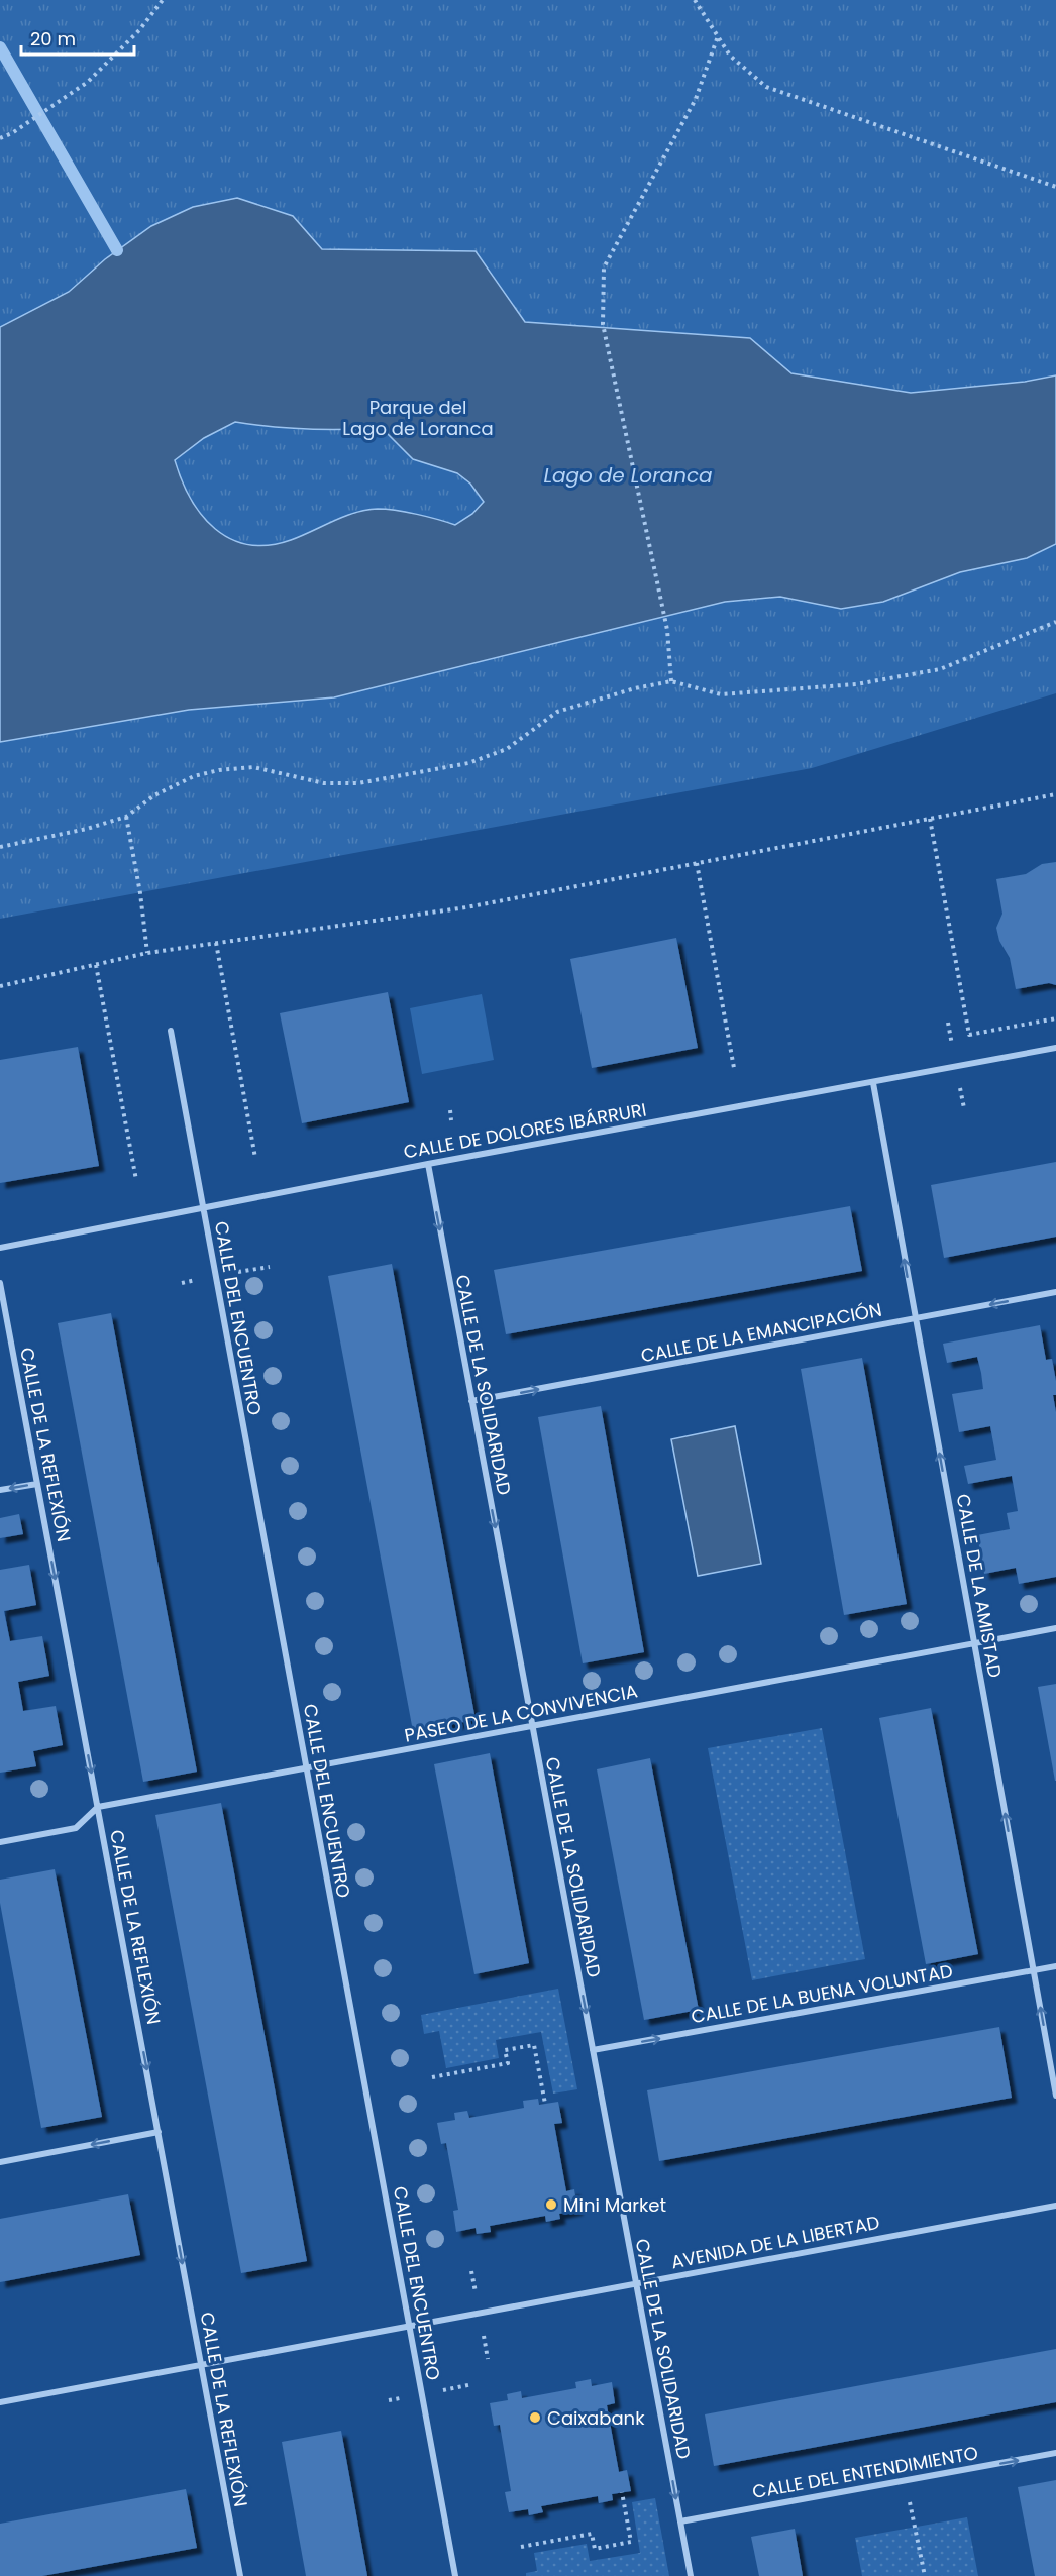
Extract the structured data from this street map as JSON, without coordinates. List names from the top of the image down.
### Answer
{
  "streets": {
    "street": [
      "CALLE DE DOLORES IBÁRRURI",
      "CALLE DEL ENCUENTRO",
      "CALLE DE LA EMANCIPACIÓN",
      "CALLE DE LA SOLIDARIDAD",
      "CALLE DE LA REFLEXIÓN",
      "CALLE DE LA AMISTAD",
      "PASEO DE LA CONVIVENCIA",
      "CALLE DE LA BUENA VOLUNTAD",
      "AVENIDA DE LA LIBERTAD",
      "CALLE DEL ENTENDIMIENTO"
    ]
  },
  "crossings": [
    ["CALLE DE DOLORES IBÁRRURI", "CALLE DEL ENCUENTRO"],
    ["CALLE DE DOLORES IBÁRRURI", "CALLE DE LA SOLIDARIDAD"],
    ["CALLE DE DOLORES IBÁRRURI", "CALLE DE LA AMISTAD"],
    ["CALLE DEL ENCUENTRO", "PASEO DE LA CONVIVENCIA"],
    ["CALLE DEL ENCUENTRO", "AVENIDA DE LA LIBERTAD"],
    ["CALLE DE LA EMANCIPACIÓN", "CALLE DE LA SOLIDARIDAD"],
    ["CALLE DE LA EMANCIPACIÓN", "CALLE DE LA AMISTAD"],
    ["CALLE DE LA SOLIDARIDAD", "PASEO DE LA CONVIVENCIA"],
    ["CALLE DE LA SOLIDARIDAD", "CALLE DE LA BUENA VOLUNTAD"],
    ["CALLE DE LA SOLIDARIDAD", "AVENIDA DE LA LIBERTAD"],
    ["CALLE DE LA SOLIDARIDAD", "CALLE DEL ENTENDIMIENTO"],
    ["CALLE DE LA REFLEXIÓN", "PASEO DE LA CONVIVENCIA"],
    ["CALLE DE LA REFLEXIÓN", "AVENIDA DE LA LIBERTAD"],
    ["CALLE DE LA AMISTAD", "PASEO DE LA CONVIVENCIA"],
    ["CALLE DE LA AMISTAD", "CALLE DE LA BUENA VOLUNTAD"]
  ],
  "one_way": [
    "CALLE DE LA SOLIDARIDAD",
    "CALLE DE LA REFLEXIÓN",
    "CALLE DE LA AMISTAD",
    "CALLE DE LA BUENA VOLUNTAD",
    "CALLE DEL ENTENDIMIENTO"
  ],
  "water": ["Lago de Loranca"],
  "parks": ["Parque del Lago de Loranca"],
  "places": ["Mini Market", "Caixabank"],
  "scale_bar": "20 m"
}
